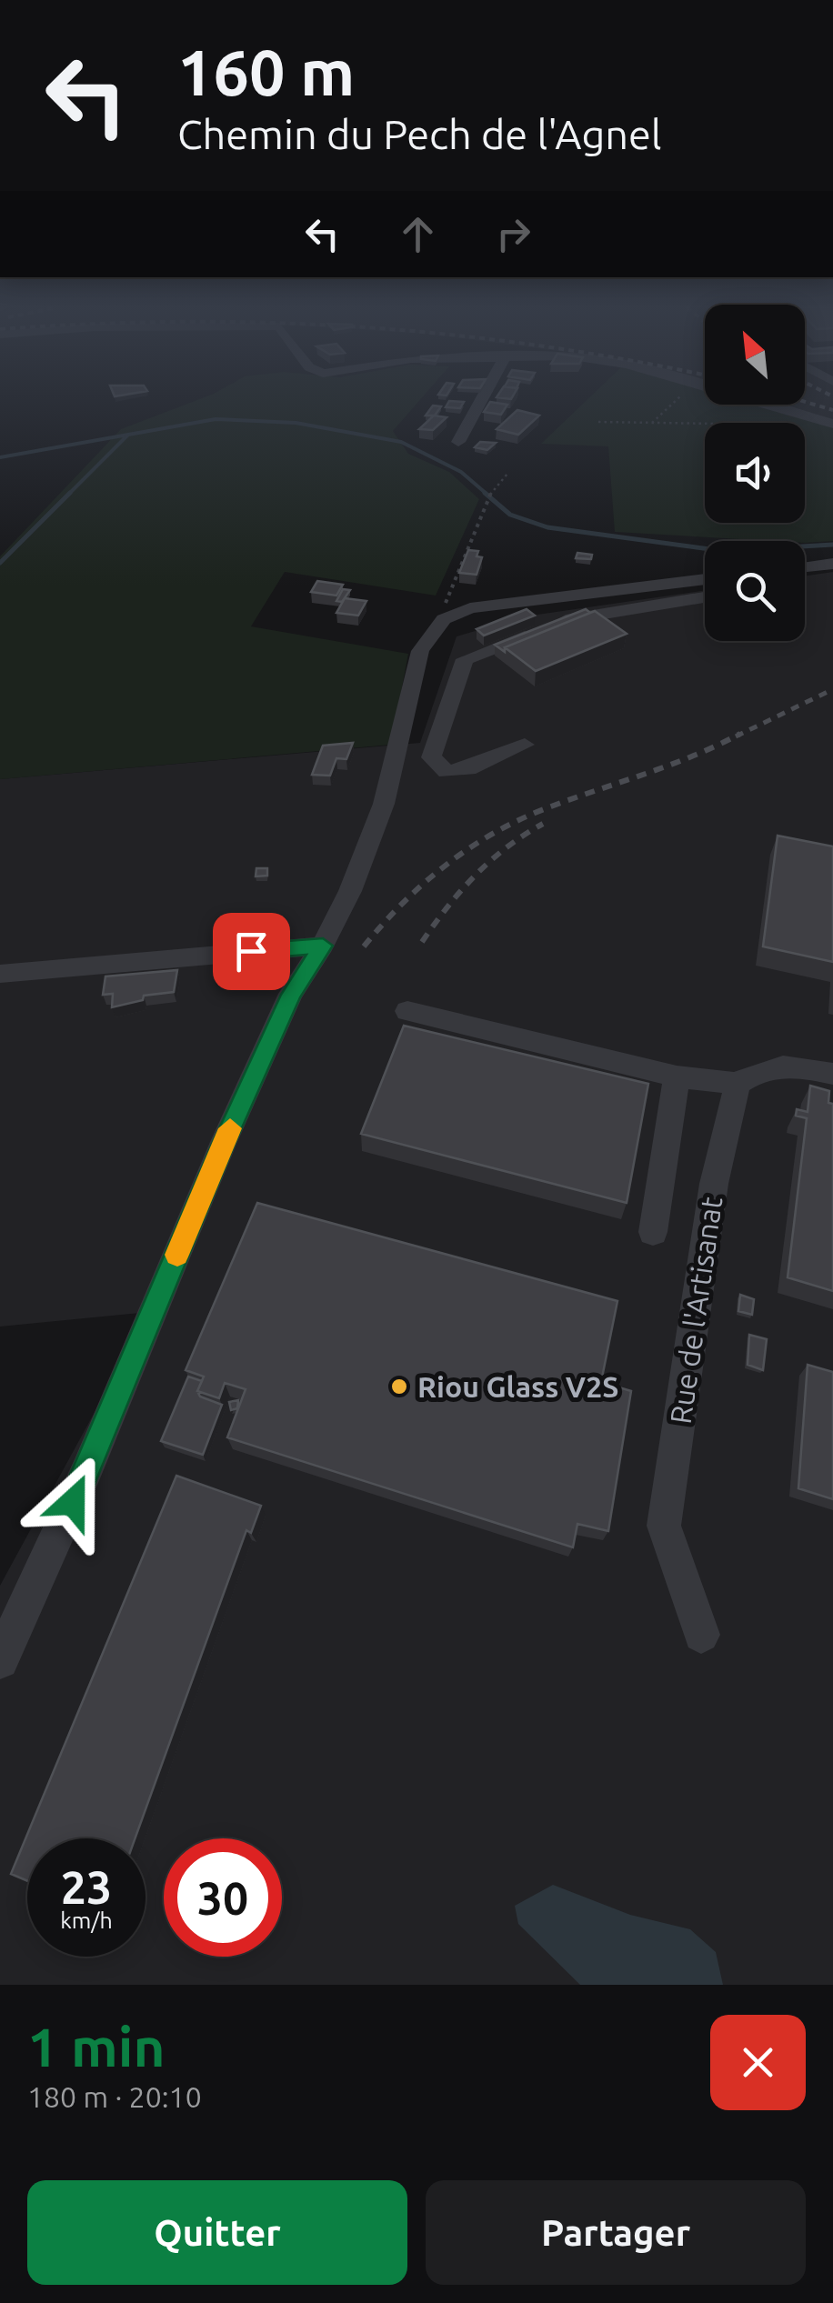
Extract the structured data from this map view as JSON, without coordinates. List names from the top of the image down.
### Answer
{
  "streets": {
    "street": ["Rue de l'Artisanat"]
  },
  "places": ["Riou Glass V2S"],
  "north": "top left",
  "page": {
    "turn": ["160 m", "Chemin du Pech de l'Agnel"],
    "speed": "23 km/h",
    "limit": "30",
    "heading": ["1 min", "180 m · 20:10"],
    "buttons": ["Quitter", "Partager"]
  }
}
